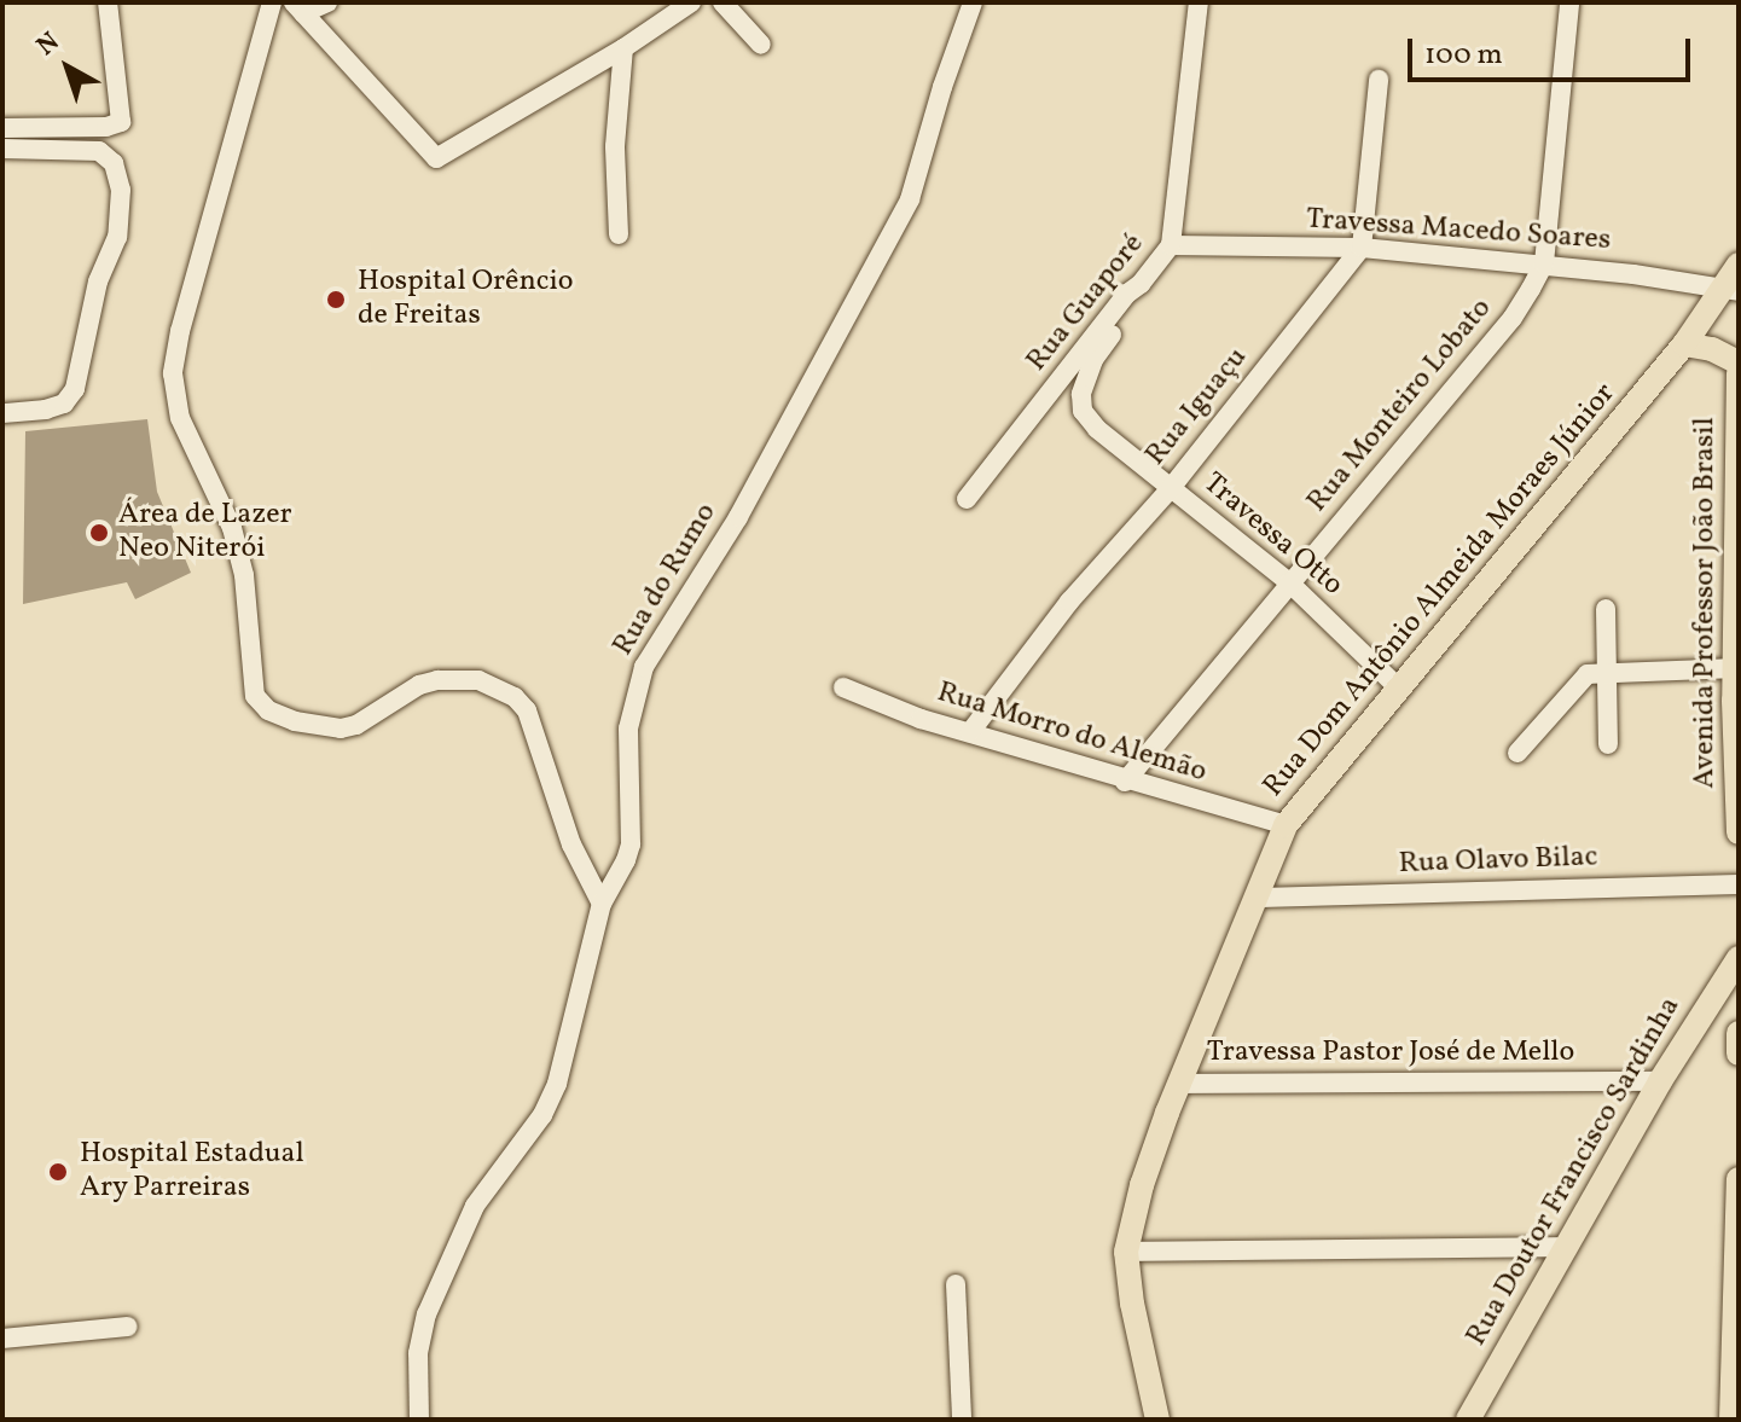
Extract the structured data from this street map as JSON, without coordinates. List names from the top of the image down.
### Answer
{
  "streets": {
    "main road": ["Rua Dom Antônio Almeida Moraes Júnior", "Avenida Professor João Brasil", "Rua Doutor Francisco Sardinha"],
    "street": [
      "Travessa Macedo Soares",
      "Rua Guaporé",
      "Rua Monteiro Lobato",
      "Rua Iguaçu",
      "Travessa Otto",
      "Rua do Rumo",
      "Rua Morro do Alemão",
      "Rua Olavo Bilac",
      "Travessa Pastor José de Mello"
    ]
  },
  "crossings": [
    ["Travessa Macedo Soares", "Rua Guaporé"],
    ["Travessa Macedo Soares", "Rua Monteiro Lobato"],
    ["Travessa Macedo Soares", "Rua Iguaçu"],
    ["Travessa Macedo Soares", "Rua Dom Antônio Almeida Moraes Júnior"],
    ["Rua Guaporé", "Travessa Otto"],
    ["Rua Monteiro Lobato", "Travessa Otto"],
    ["Rua Monteiro Lobato", "Rua Morro do Alemão"],
    ["Rua Iguaçu", "Travessa Otto"],
    ["Rua Iguaçu", "Rua Morro do Alemão"],
    ["Travessa Otto", "Rua Dom Antônio Almeida Moraes Júnior"],
    ["Rua Dom Antônio Almeida Moraes Júnior", "Rua Morro do Alemão"],
    ["Rua Dom Antônio Almeida Moraes Júnior", "Rua Olavo Bilac"],
    ["Rua Dom Antônio Almeida Moraes Júnior", "Travessa Pastor José de Mello"],
    ["Travessa Pastor José de Mello", "Rua Doutor Francisco Sardinha"]
  ],
  "places": ["Hospital Orêncio de Freitas", "Área de Lazer Neo Niterói", "Hospital Estadual Ary Parreiras"],
  "scale_bar": "100 m",
  "north": "top left"
}
